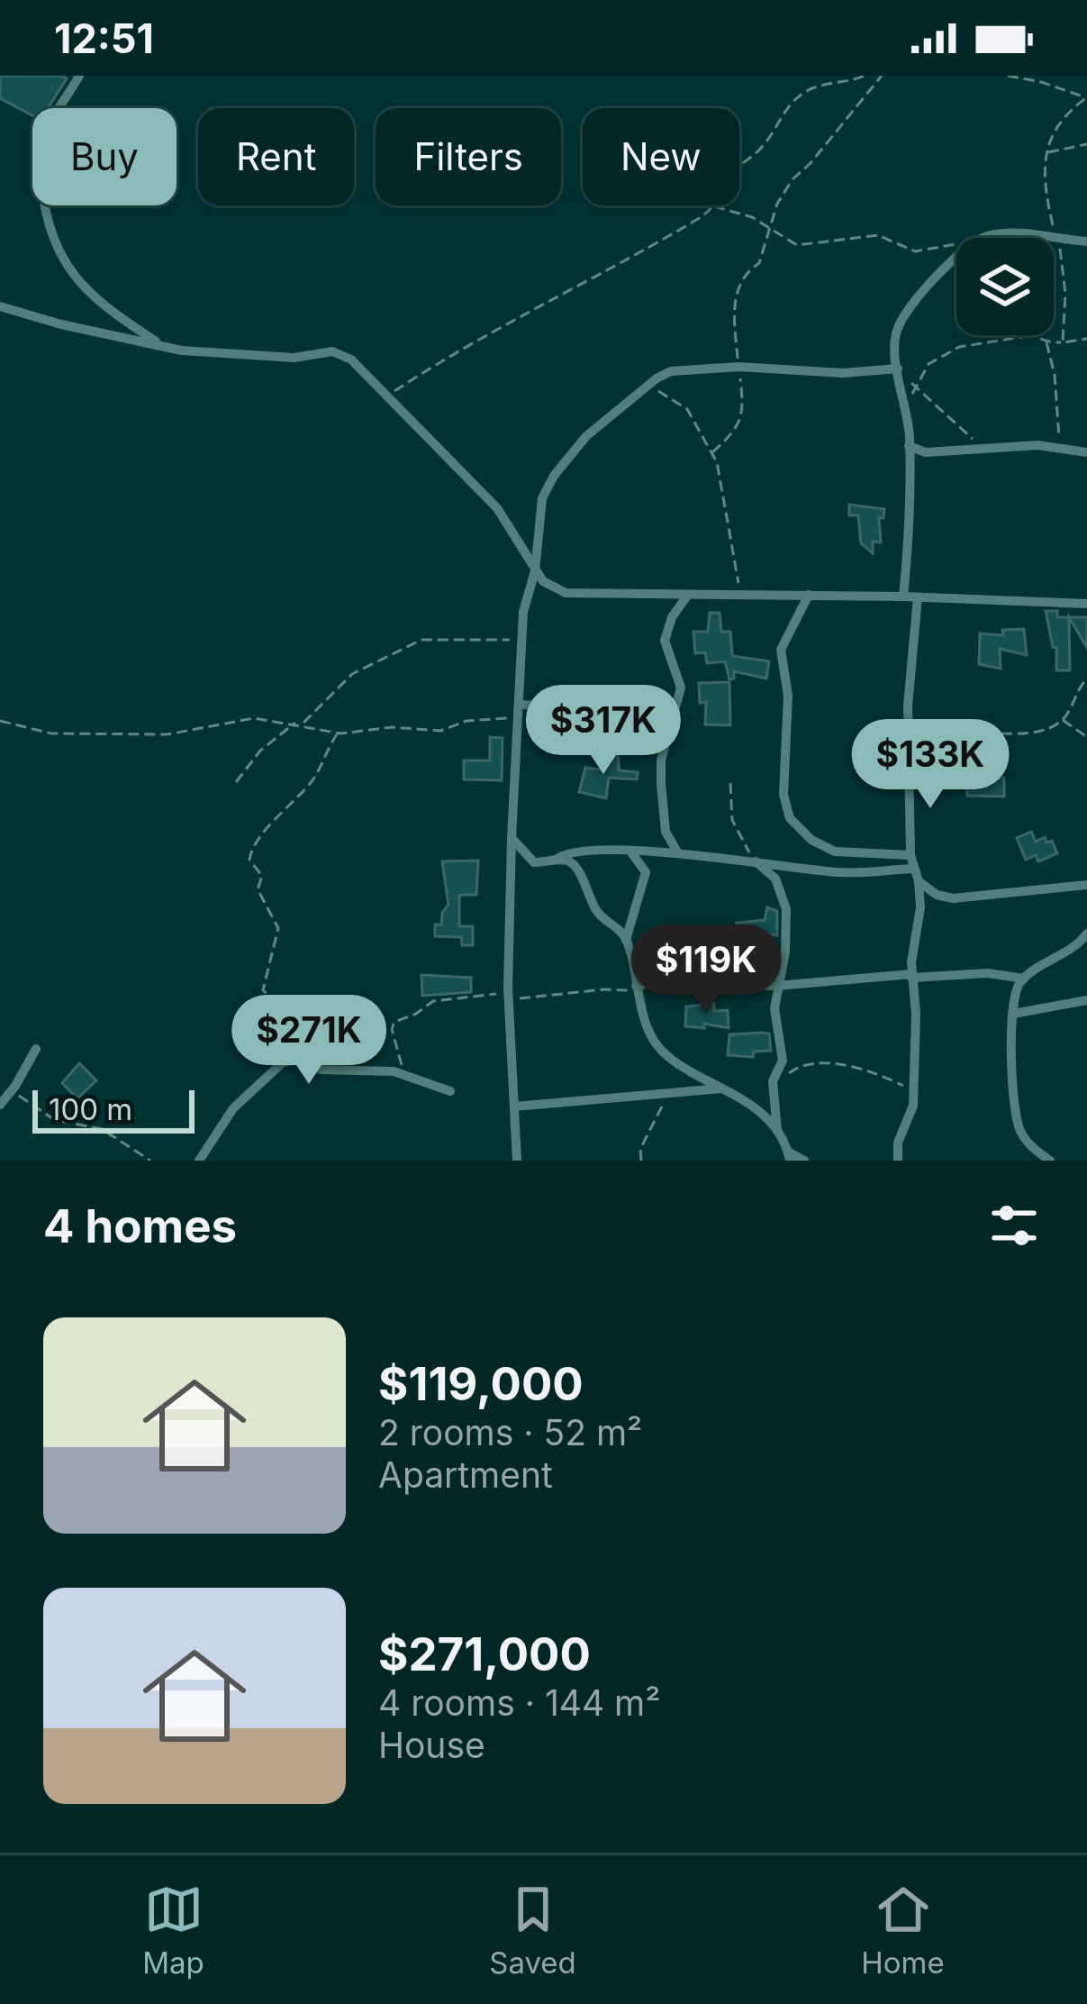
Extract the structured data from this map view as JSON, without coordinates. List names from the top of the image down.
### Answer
{
  "scale_bar": "100 m",
  "page": {
    "status": "12:51",
    "chip": [
      "Buy",
      "Rent",
      "Filters",
      "New"
    ],
    "price": [
      "$317K",
      "$133K",
      "$119K",
      "$271K"
    ],
    "scale": "100 m",
    "heading": "4 homes",
    "list": [
      {
        "name": "$119,000",
        "note": "2 rooms · 52 m² · Apartment"
      },
      {
        "name": "$271,000",
        "note": "4 rooms · 144 m² · House"
      }
    ],
    "tabs": ["Map", "Saved", "Home"]
  }
}
